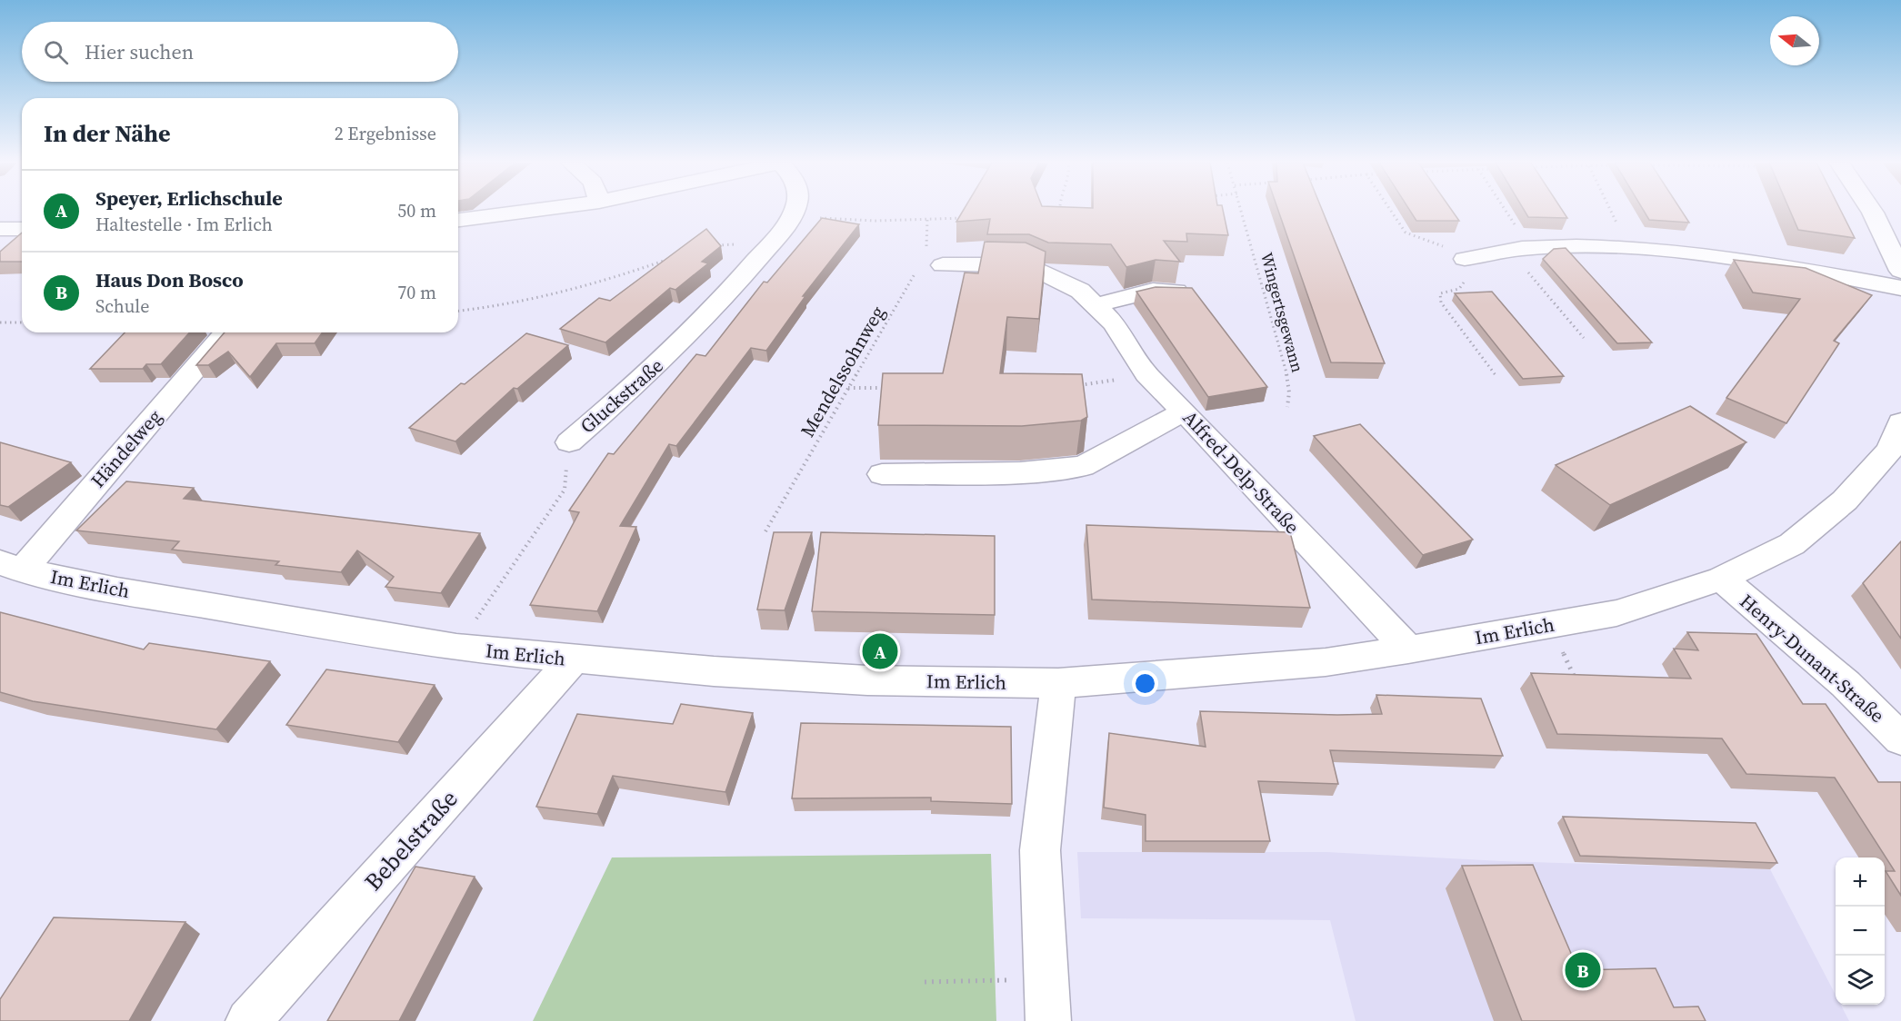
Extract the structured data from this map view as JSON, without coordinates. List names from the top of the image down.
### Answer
{
  "streets": {
    "street": [
      "Gluckstraße",
      "Händelweg",
      "Alfred-Delp-Straße",
      "Im Erlich",
      "Henry-Dunant-Straße",
      "Bebelstraße"
    ],
    "path": ["Wingertsgewann", "Mendelssohnweg"]
  },
  "crossings": [
    ["Mendelssohnweg", "Alfred-Delp-Straße"],
    ["Gluckstraße", "Im Erlich"],
    ["Händelweg", "Im Erlich"],
    ["Alfred-Delp-Straße", "Im Erlich"],
    ["Im Erlich", "Henry-Dunant-Straße"],
    ["Im Erlich", "Bebelstraße"]
  ],
  "north": "left",
  "page": {
    "search": "Hier suchen",
    "heading": ["In der Nähe", "2 Ergebnisse"],
    "list": [
      {
        "mark": "A",
        "name": "Speyer, Erlichschule",
        "note": "Haltestelle · Im Erlich",
        "value": "50 m"
      },
      {
        "mark": "B",
        "name": "Haus Don Bosco",
        "note": "Schule",
        "value": "70 m"
      }
    ],
    "pins": ["A", "B"],
    "map_buttons": ["+", "−"]
  }
}
